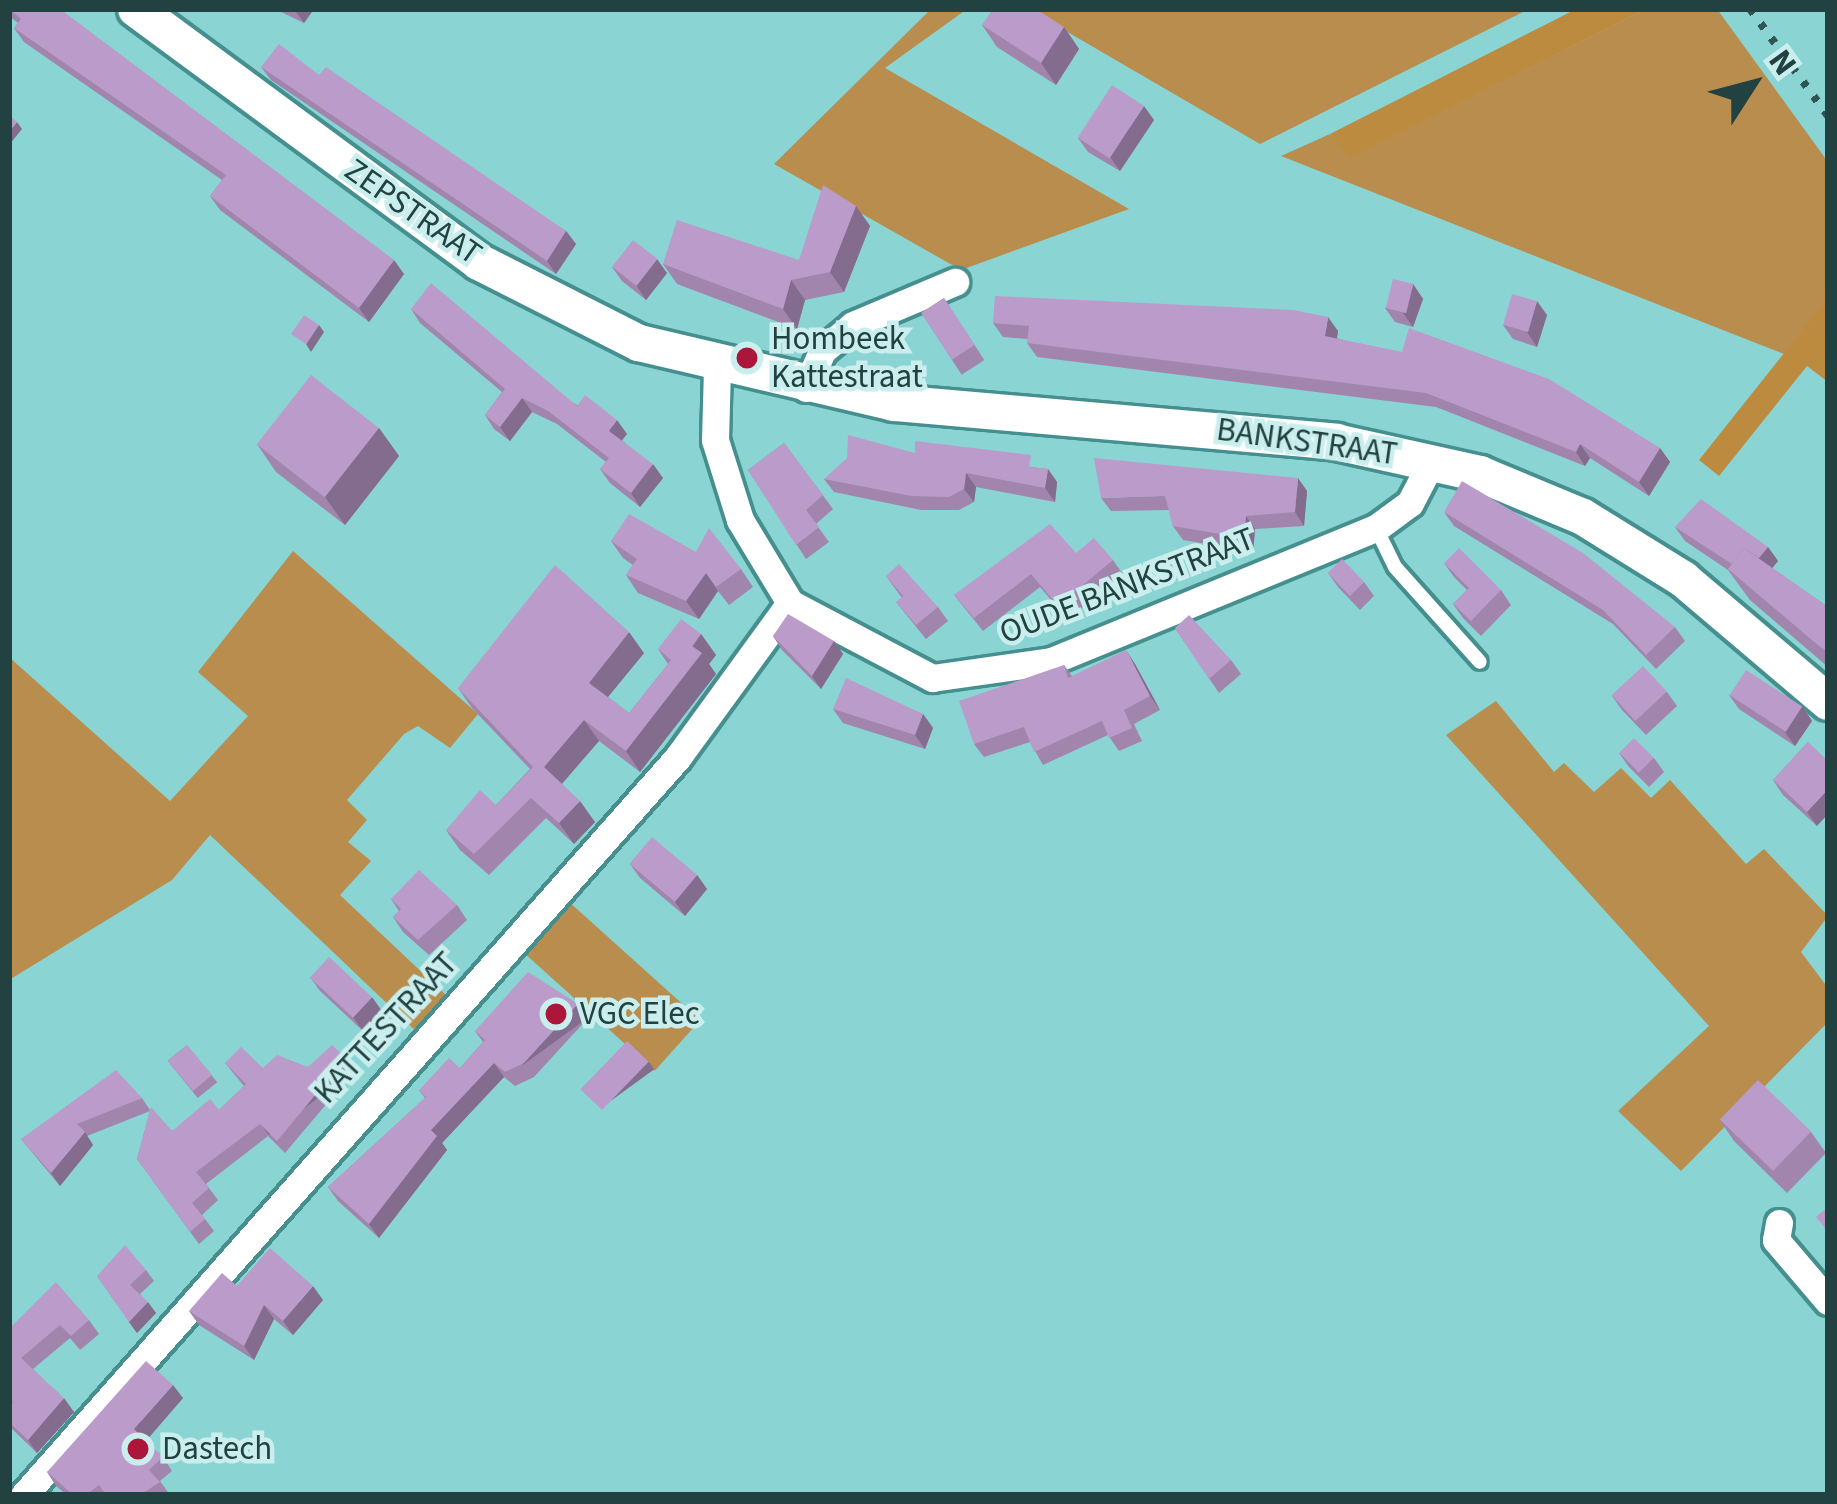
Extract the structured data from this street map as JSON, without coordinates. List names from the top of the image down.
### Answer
{
  "streets": {
    "street": [
      "ZEPSTRAAT",
      "BANKSTRAAT",
      "OUDE BANKSTRAAT",
      "KATTESTRAAT"
    ]
  },
  "crossings": [
    ["ZEPSTRAAT", "BANKSTRAAT"],
    ["BANKSTRAAT", "OUDE BANKSTRAAT"],
    ["OUDE BANKSTRAAT", "KATTESTRAAT"]
  ],
  "places": ["Hombeek Kattestraat", "VGC Elec", "Dastech"],
  "north": "top right"
}
